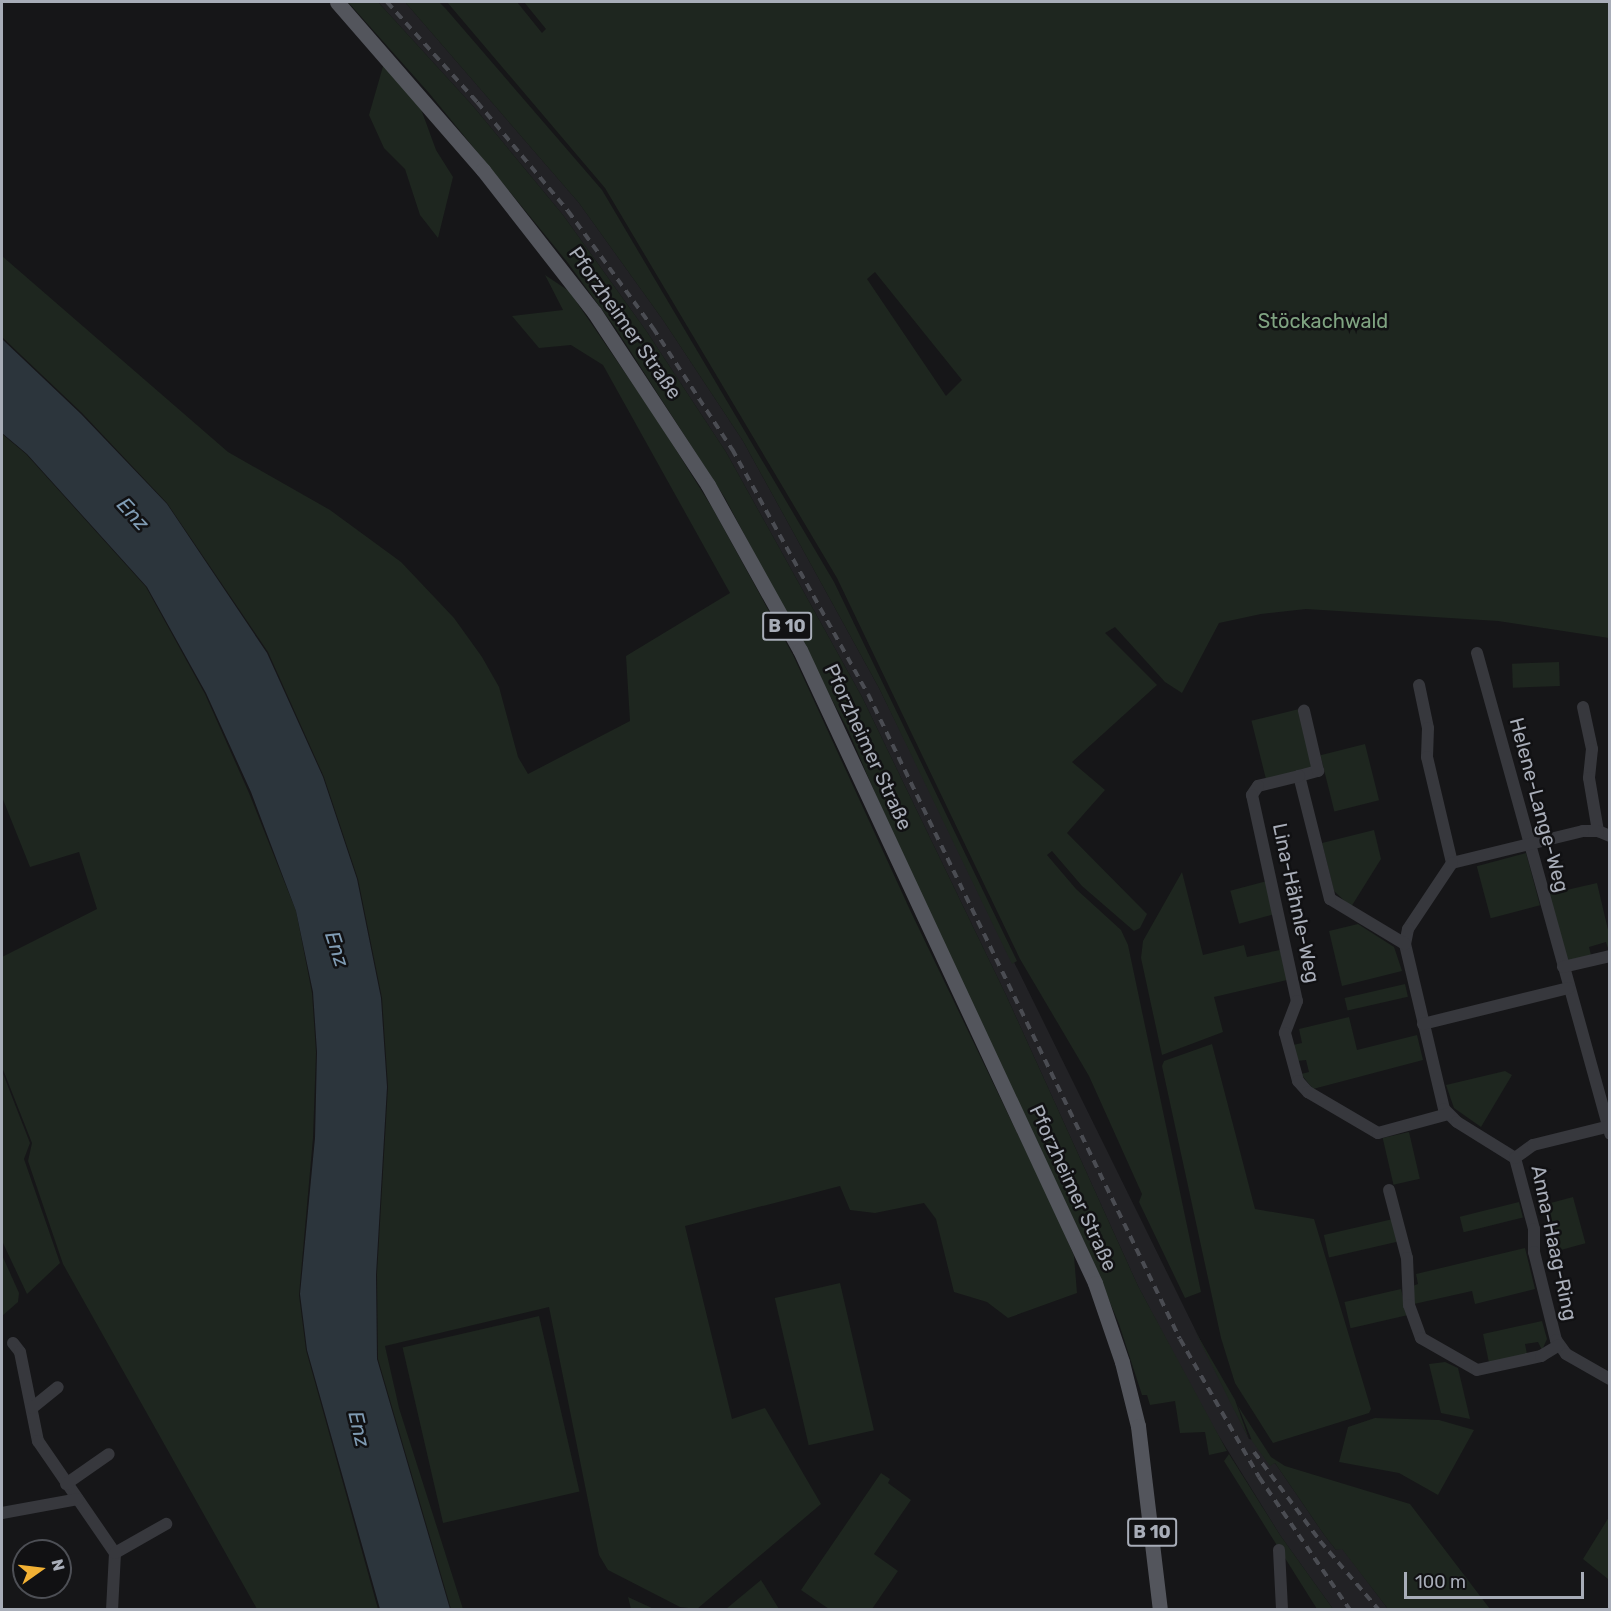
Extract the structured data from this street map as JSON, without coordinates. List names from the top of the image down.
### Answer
{
  "streets": {
    "main road": ["Pforzheimer Straße", "B 10"],
    "street": ["Helene-Lange-Weg", "Lina-Hähnle-Weg", "Anna-Haag-Ring"]
  },
  "crossings": [
    ["Helene-Lange-Weg", "Anna-Haag-Ring"],
    ["Lina-Hähnle-Weg", "Anna-Haag-Ring"]
  ],
  "water": ["Enz"],
  "parks": ["Stöckachwald"],
  "scale_bar": "100 m",
  "north": "right"
}
